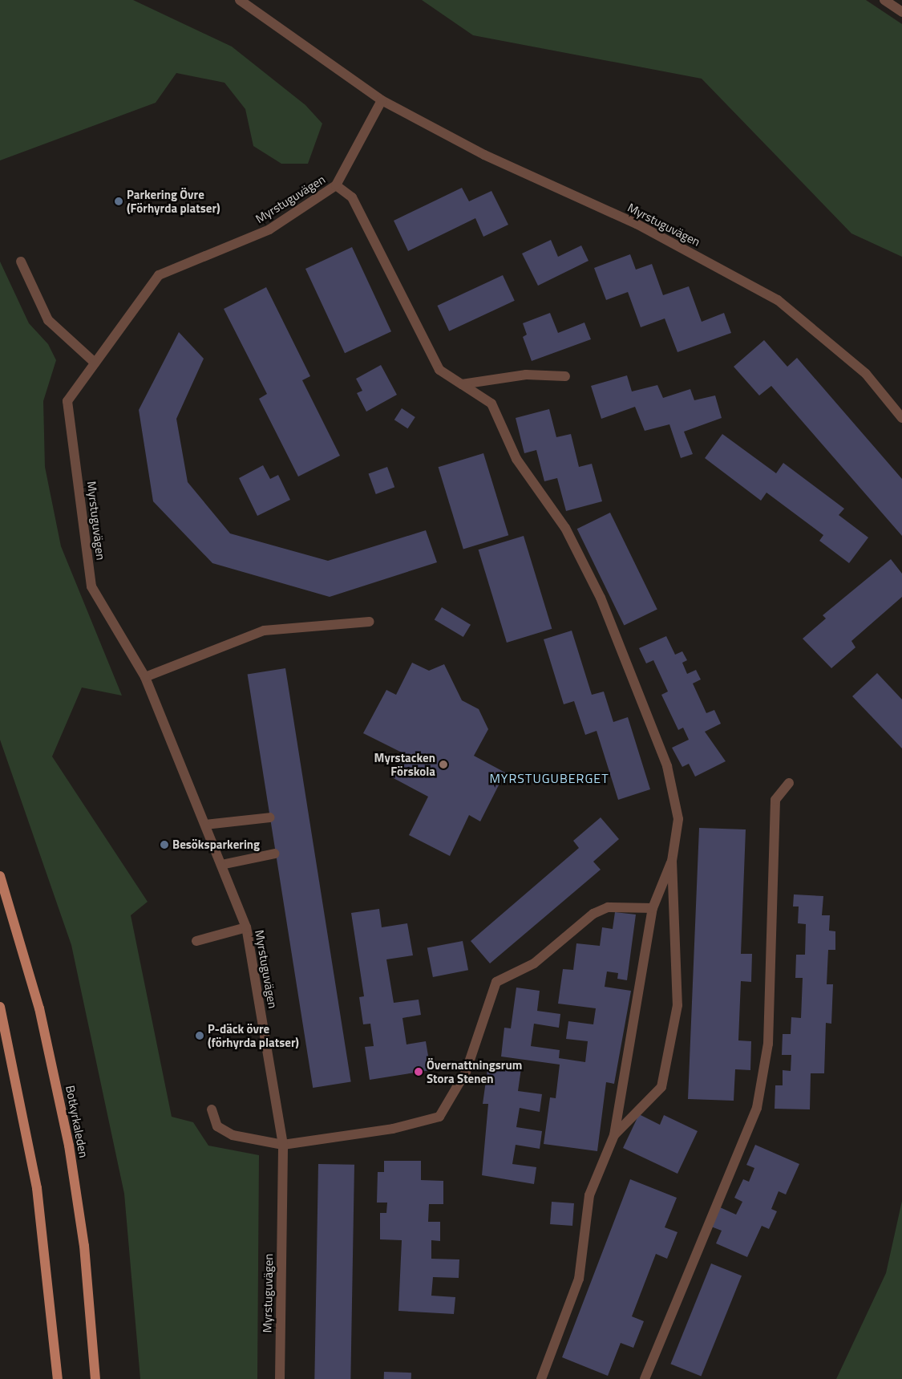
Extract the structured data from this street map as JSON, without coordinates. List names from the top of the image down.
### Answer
{
  "streets": {
    "main road": ["Botkyrkaleden"],
    "street": ["Myrstuguvägen"]
  },
  "districts": ["MYRSTUGUBERGET"],
  "places": [
    "Parkering Övre (Förhyrda platser)",
    "Myrstacken Förskola",
    "Besöksparkering",
    "P-däck övre (förhyrda platser)",
    "Övernattningsrum Stora Stenen"
  ]
}
